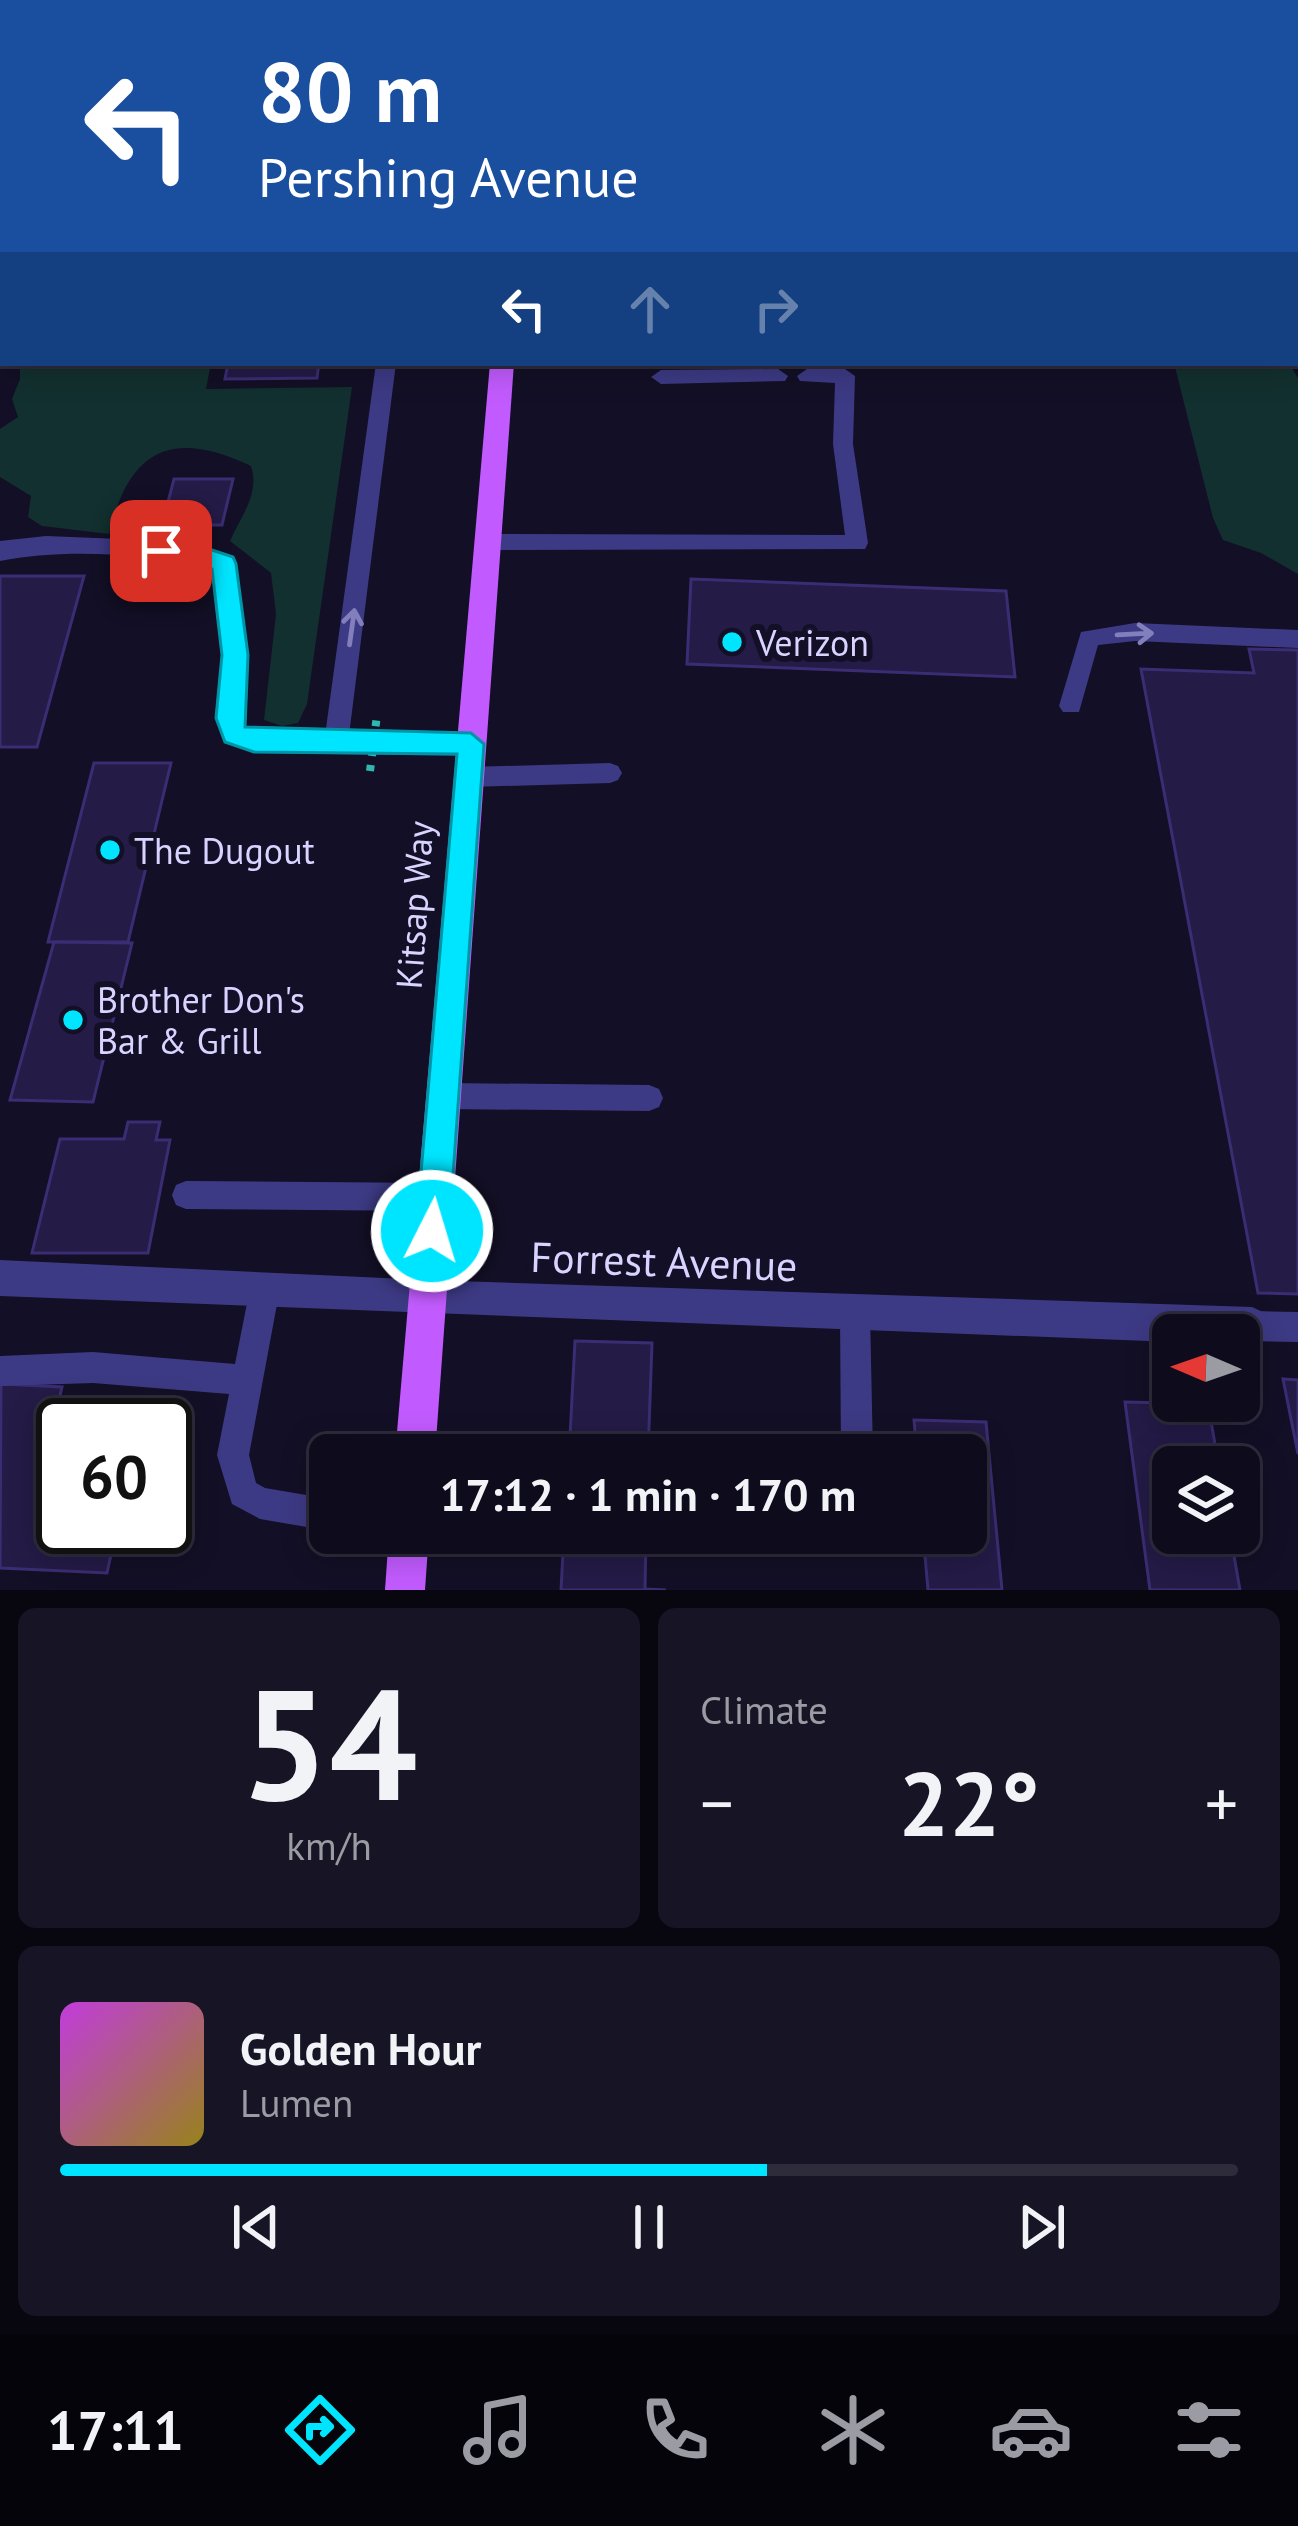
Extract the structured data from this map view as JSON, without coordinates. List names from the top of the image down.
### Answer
{
  "streets": {
    "main road": ["Kitsap Way"],
    "street": ["Forrest Avenue"]
  },
  "crossings": [
    ["Kitsap Way", "Forrest Avenue"]
  ],
  "places": ["Verizon", "The Dugout", "Brother Don's Bar & Grill"],
  "north": "left",
  "page": {
    "turn": ["80 m", "Pershing Avenue"],
    "limit": "60",
    "trip": "17:12 · 1 min · 170 m",
    "tile": [
      ["54", "km/h"],
      "Climate"
    ],
    "heat": ["−", "22°", "+"],
    "song": ["Golden Hour", "Lumen"],
    "tabs": "17:11"
  }
}
